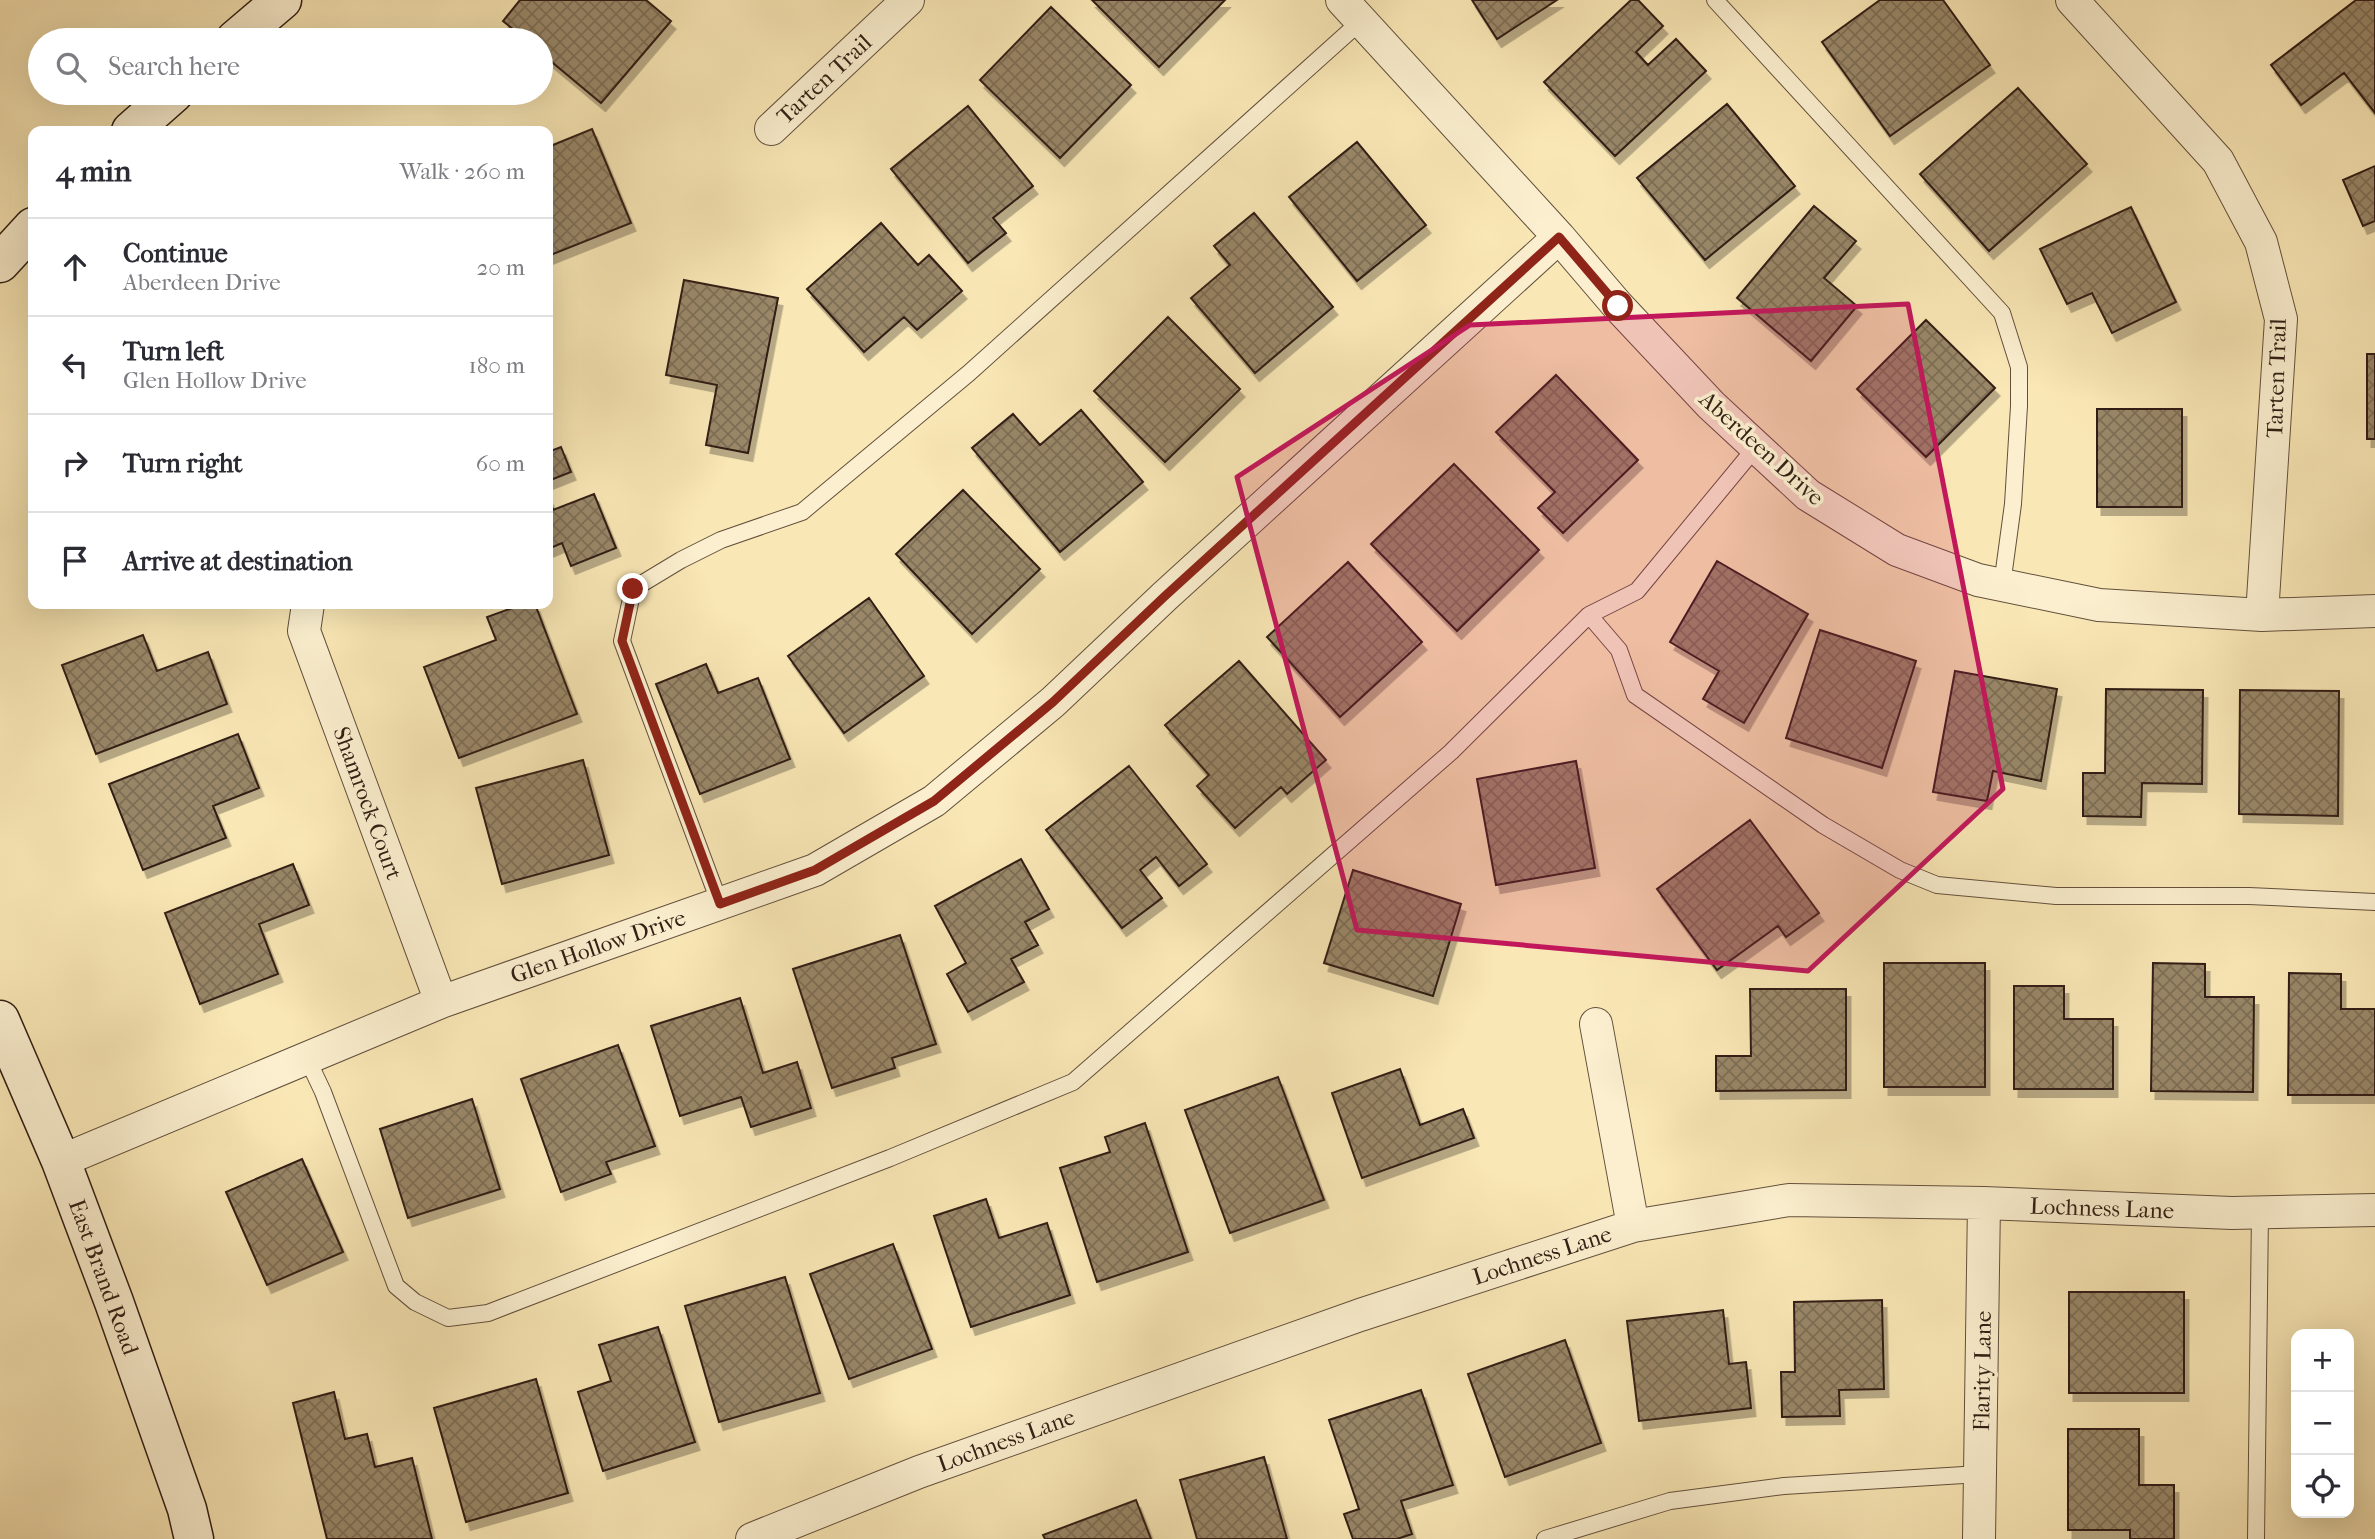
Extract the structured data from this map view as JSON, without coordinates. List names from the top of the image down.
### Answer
{
  "streets": {
    "main road": ["East Brand Road"],
    "street": [
      "Tarten Trail",
      "Aberdeen Drive",
      "Shamrock Court",
      "Glen Hollow Drive",
      "Lochness Lane",
      "Flarity Lane"
    ]
  },
  "crossings": [
    ["Tarten Trail", "Aberdeen Drive"],
    ["Aberdeen Drive", "Glen Hollow Drive"],
    ["Shamrock Court", "Glen Hollow Drive"],
    ["Glen Hollow Drive", "East Brand Road"],
    ["Lochness Lane", "Flarity Lane"]
  ],
  "page": {
    "search": "Search here",
    "heading": ["4 min", "Walk · 260 m"],
    "list": [
      ["Continue", "Aberdeen Drive", "20 m"],
      ["Turn left", "Glen Hollow Drive", "180 m"],
      ["Turn right", "60 m"],
      "Arrive at destination"
    ],
    "map_buttons": ["+", "−"]
  }
}
